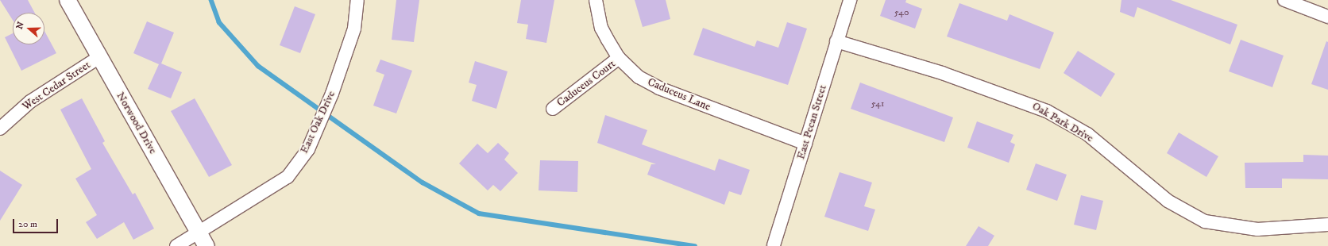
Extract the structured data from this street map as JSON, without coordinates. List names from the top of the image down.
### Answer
{
  "streets": {
    "street": [
      "Caduceus Court",
      "West Cedar Street",
      "Caduceus Lane",
      "East Oak Drive",
      "East Pecan Street",
      "Oak Park Drive",
      "Norwood Drive"
    ]
  },
  "crossings": [
    ["Caduceus Court", "Caduceus Lane"],
    ["West Cedar Street", "Norwood Drive"],
    ["Caduceus Lane", "East Pecan Street"],
    ["East Oak Drive", "Norwood Drive"],
    ["East Pecan Street", "Oak Park Drive"]
  ],
  "house_numbers": ["540", "541"],
  "scale_bar": "20 m",
  "north": "left"
}
